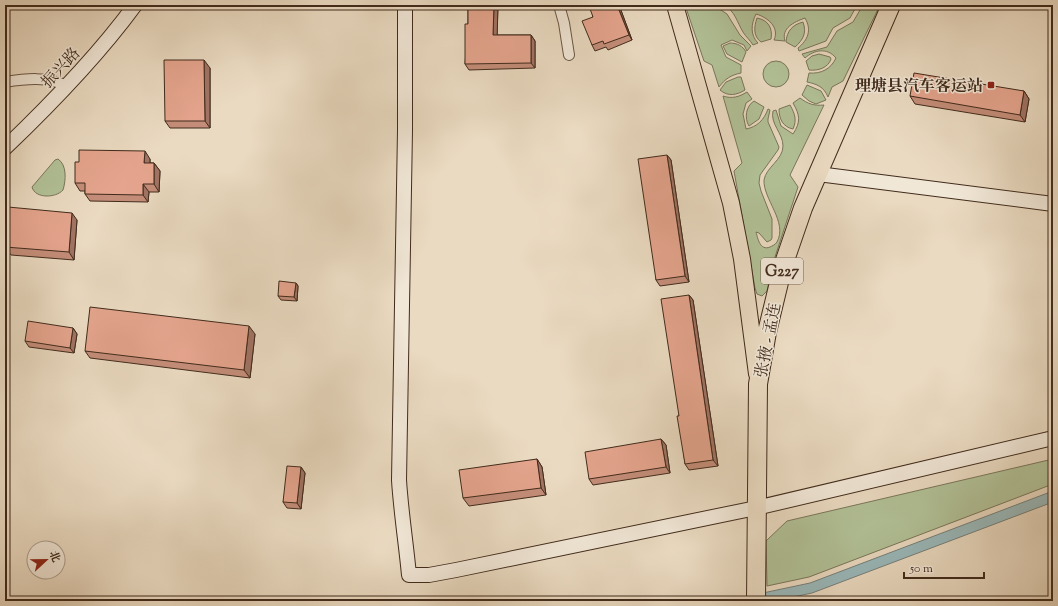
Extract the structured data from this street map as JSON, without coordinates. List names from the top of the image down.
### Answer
{
  "streets": {
    "highway": ["G227", "张掖 - 孟连"],
    "street": ["振兴路"]
  },
  "places": {
    "transit": ["理塘县汽车客运站"]
  },
  "scale_bar": "50 m",
  "north": "right"
}
